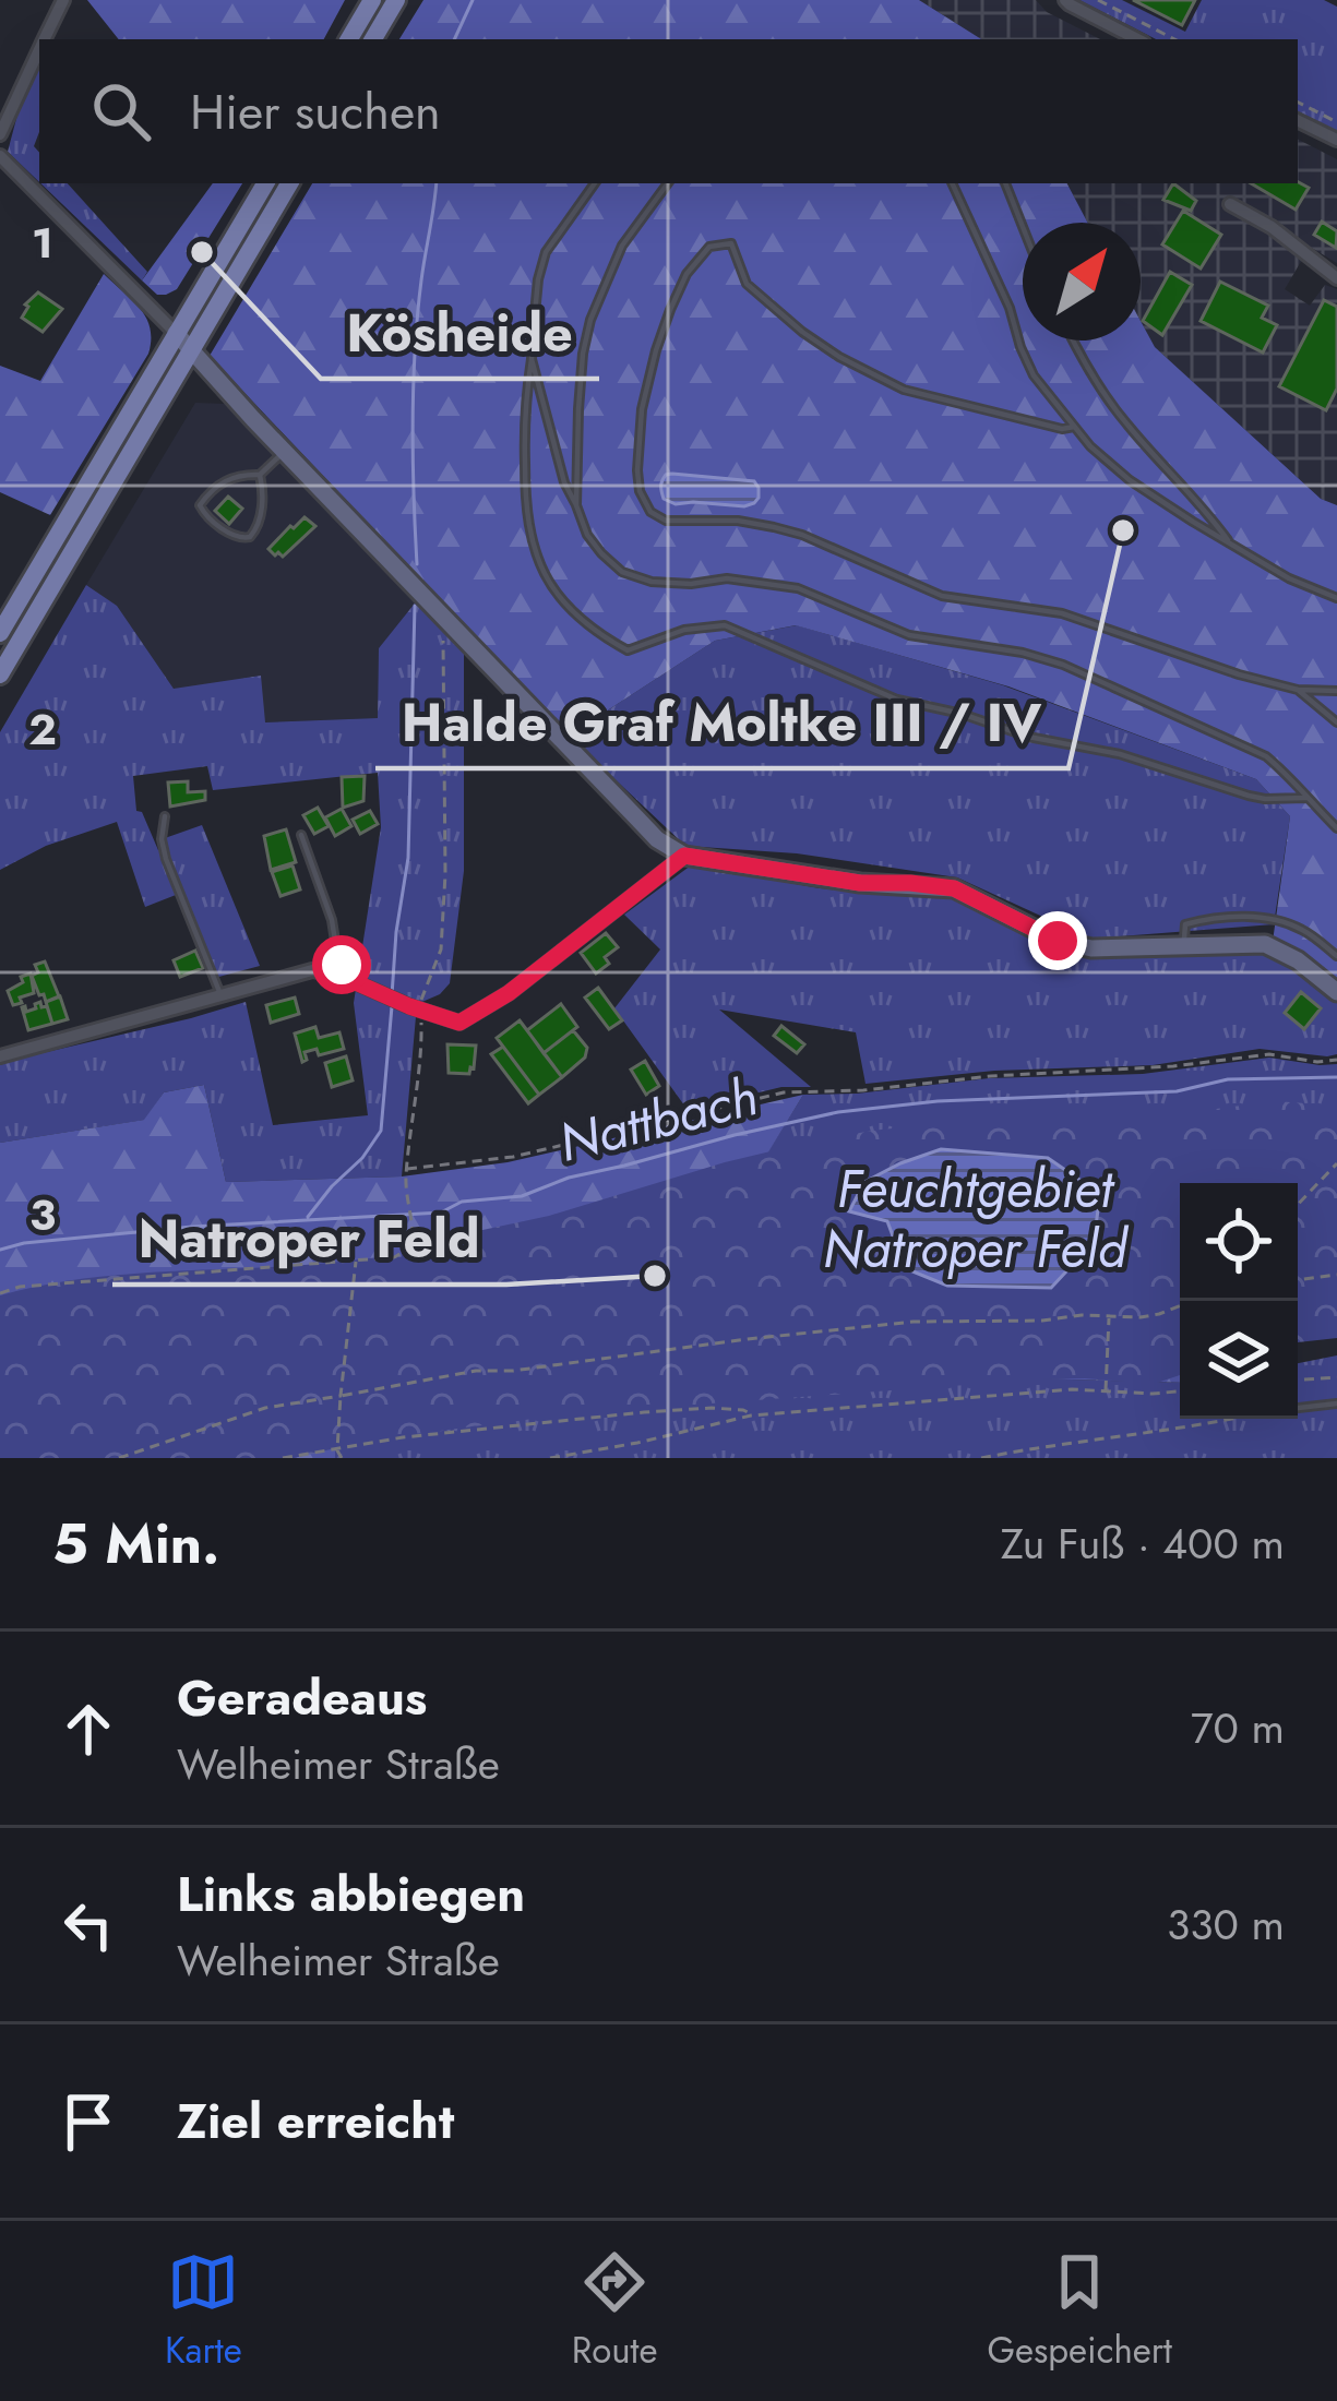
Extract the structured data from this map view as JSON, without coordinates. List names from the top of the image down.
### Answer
{
  "water": ["Nattbach", "Feuchtgebiet Natroper Feld"],
  "places": ["Kösheide", "Halde Graf Moltke III / IV", "Natroper Feld"],
  "north": "top right",
  "page": {
    "search": "Hier suchen",
    "heading": ["5 Min.", "Zu Fuß · 400 m"],
    "list": [
      ["Geradeaus", "Welheimer Straße", "70 m"],
      ["Links abbiegen", "Welheimer Straße", "330 m"],
      "Ziel erreicht"
    ],
    "nav": ["Karte", "Route", "Gespeichert"]
  },
  "grid": {
    "rows": ["1", "2", "3"]
  }
}
